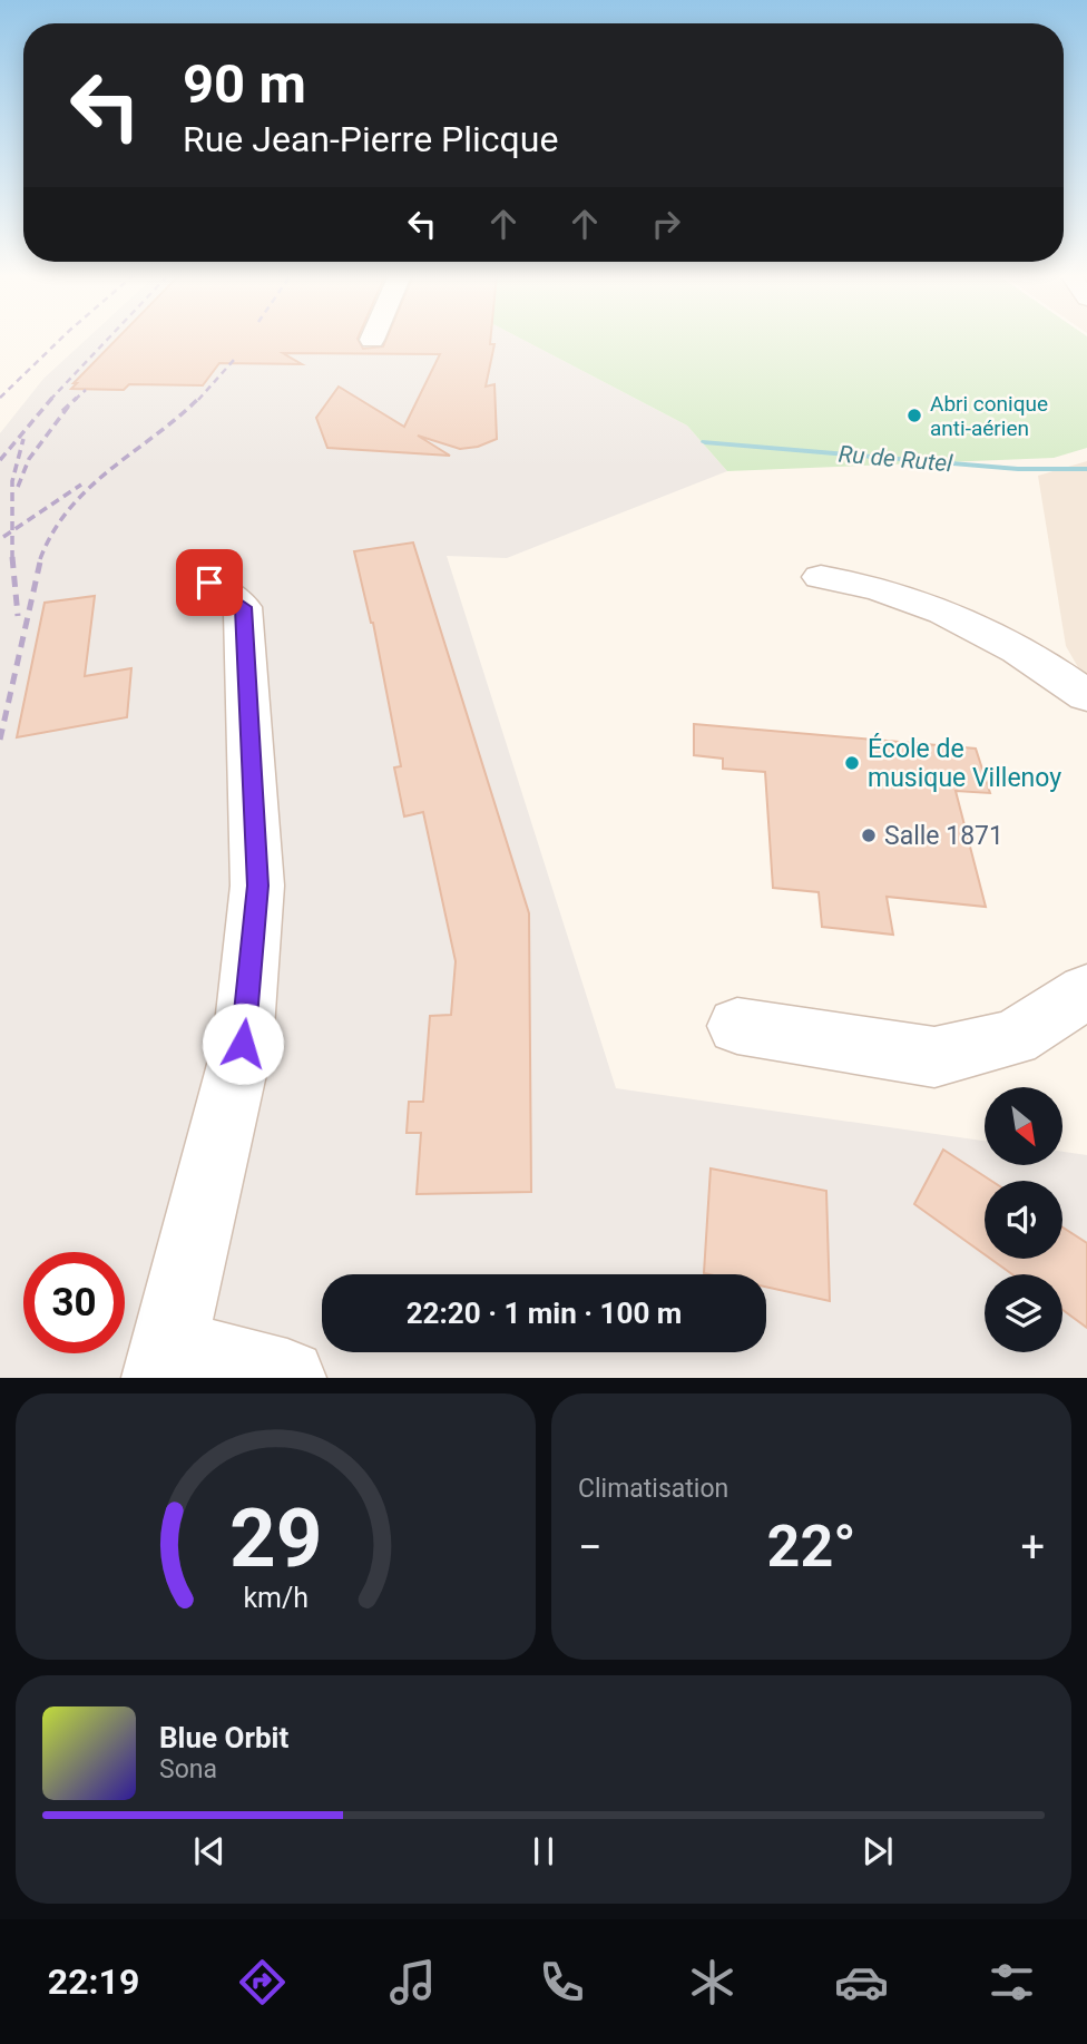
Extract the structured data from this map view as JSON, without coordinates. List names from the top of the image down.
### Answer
{
  "water": ["Ru de Rutel"],
  "places": ["Abri conique anti-aérien", "École de musique Villenoy", "Salle 1871"],
  "north": "bottom right",
  "page": {
    "turn": ["90 m", "Rue Jean-Pierre Plicque"],
    "limit": "30",
    "trip": "22:20 · 1 min · 100 m",
    "tile": "Climatisation",
    "heat": ["−", "22°", "+"],
    "song": ["Blue Orbit", "Sona"],
    "tabs": "22:19",
    "gauge": ["29", "km/h"]
  }
}
